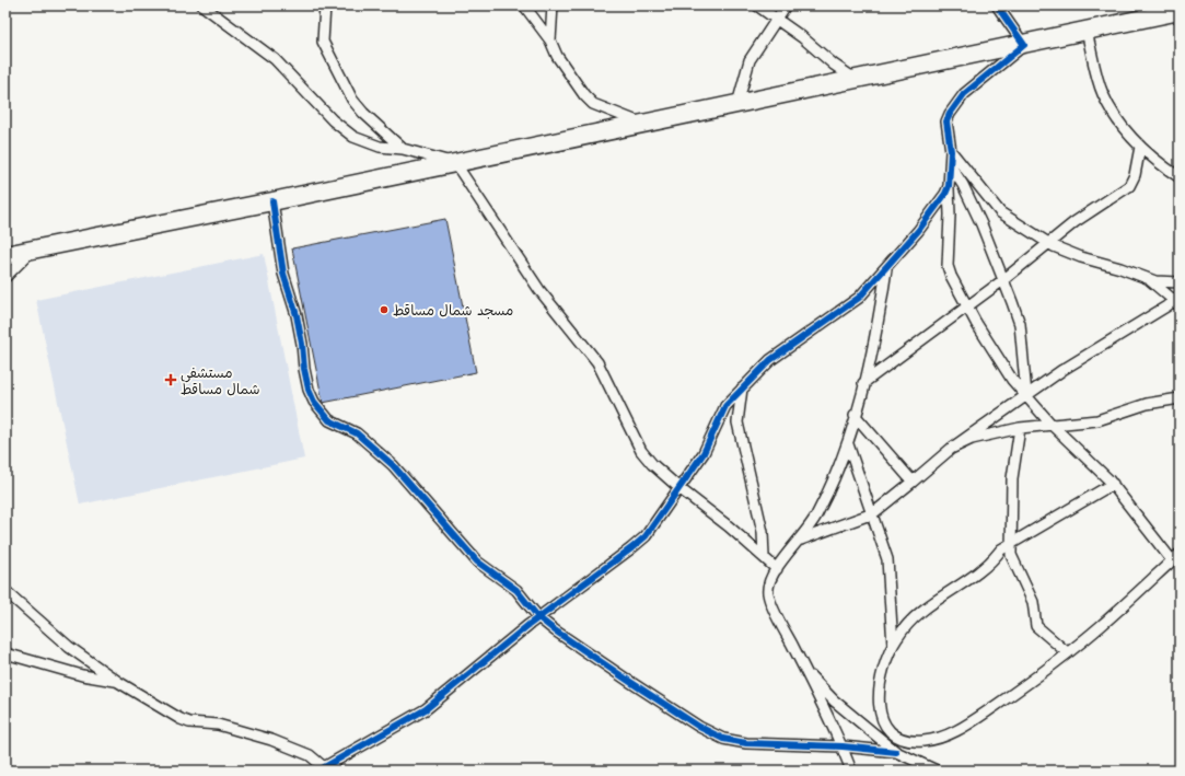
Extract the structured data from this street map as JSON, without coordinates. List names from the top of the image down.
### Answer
{
  "places": {
    "other": ["مسجد شمال مساقط"],
    "health": ["مستشفى شمال مساقط"]
  }
}
